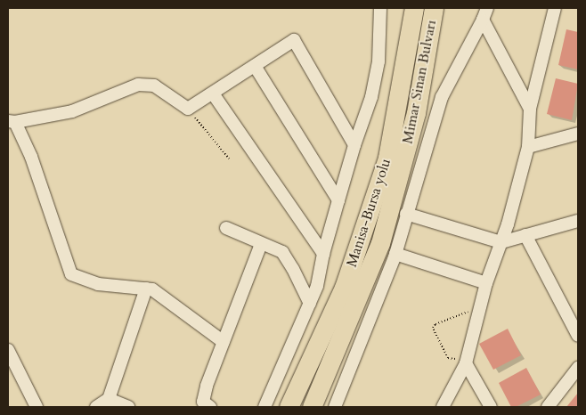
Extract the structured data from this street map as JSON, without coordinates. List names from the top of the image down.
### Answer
{
  "streets": {
    "highway": ["Mimar Sinan Bulvarı", "Manisa-Bursa yolu"]
  }
}
